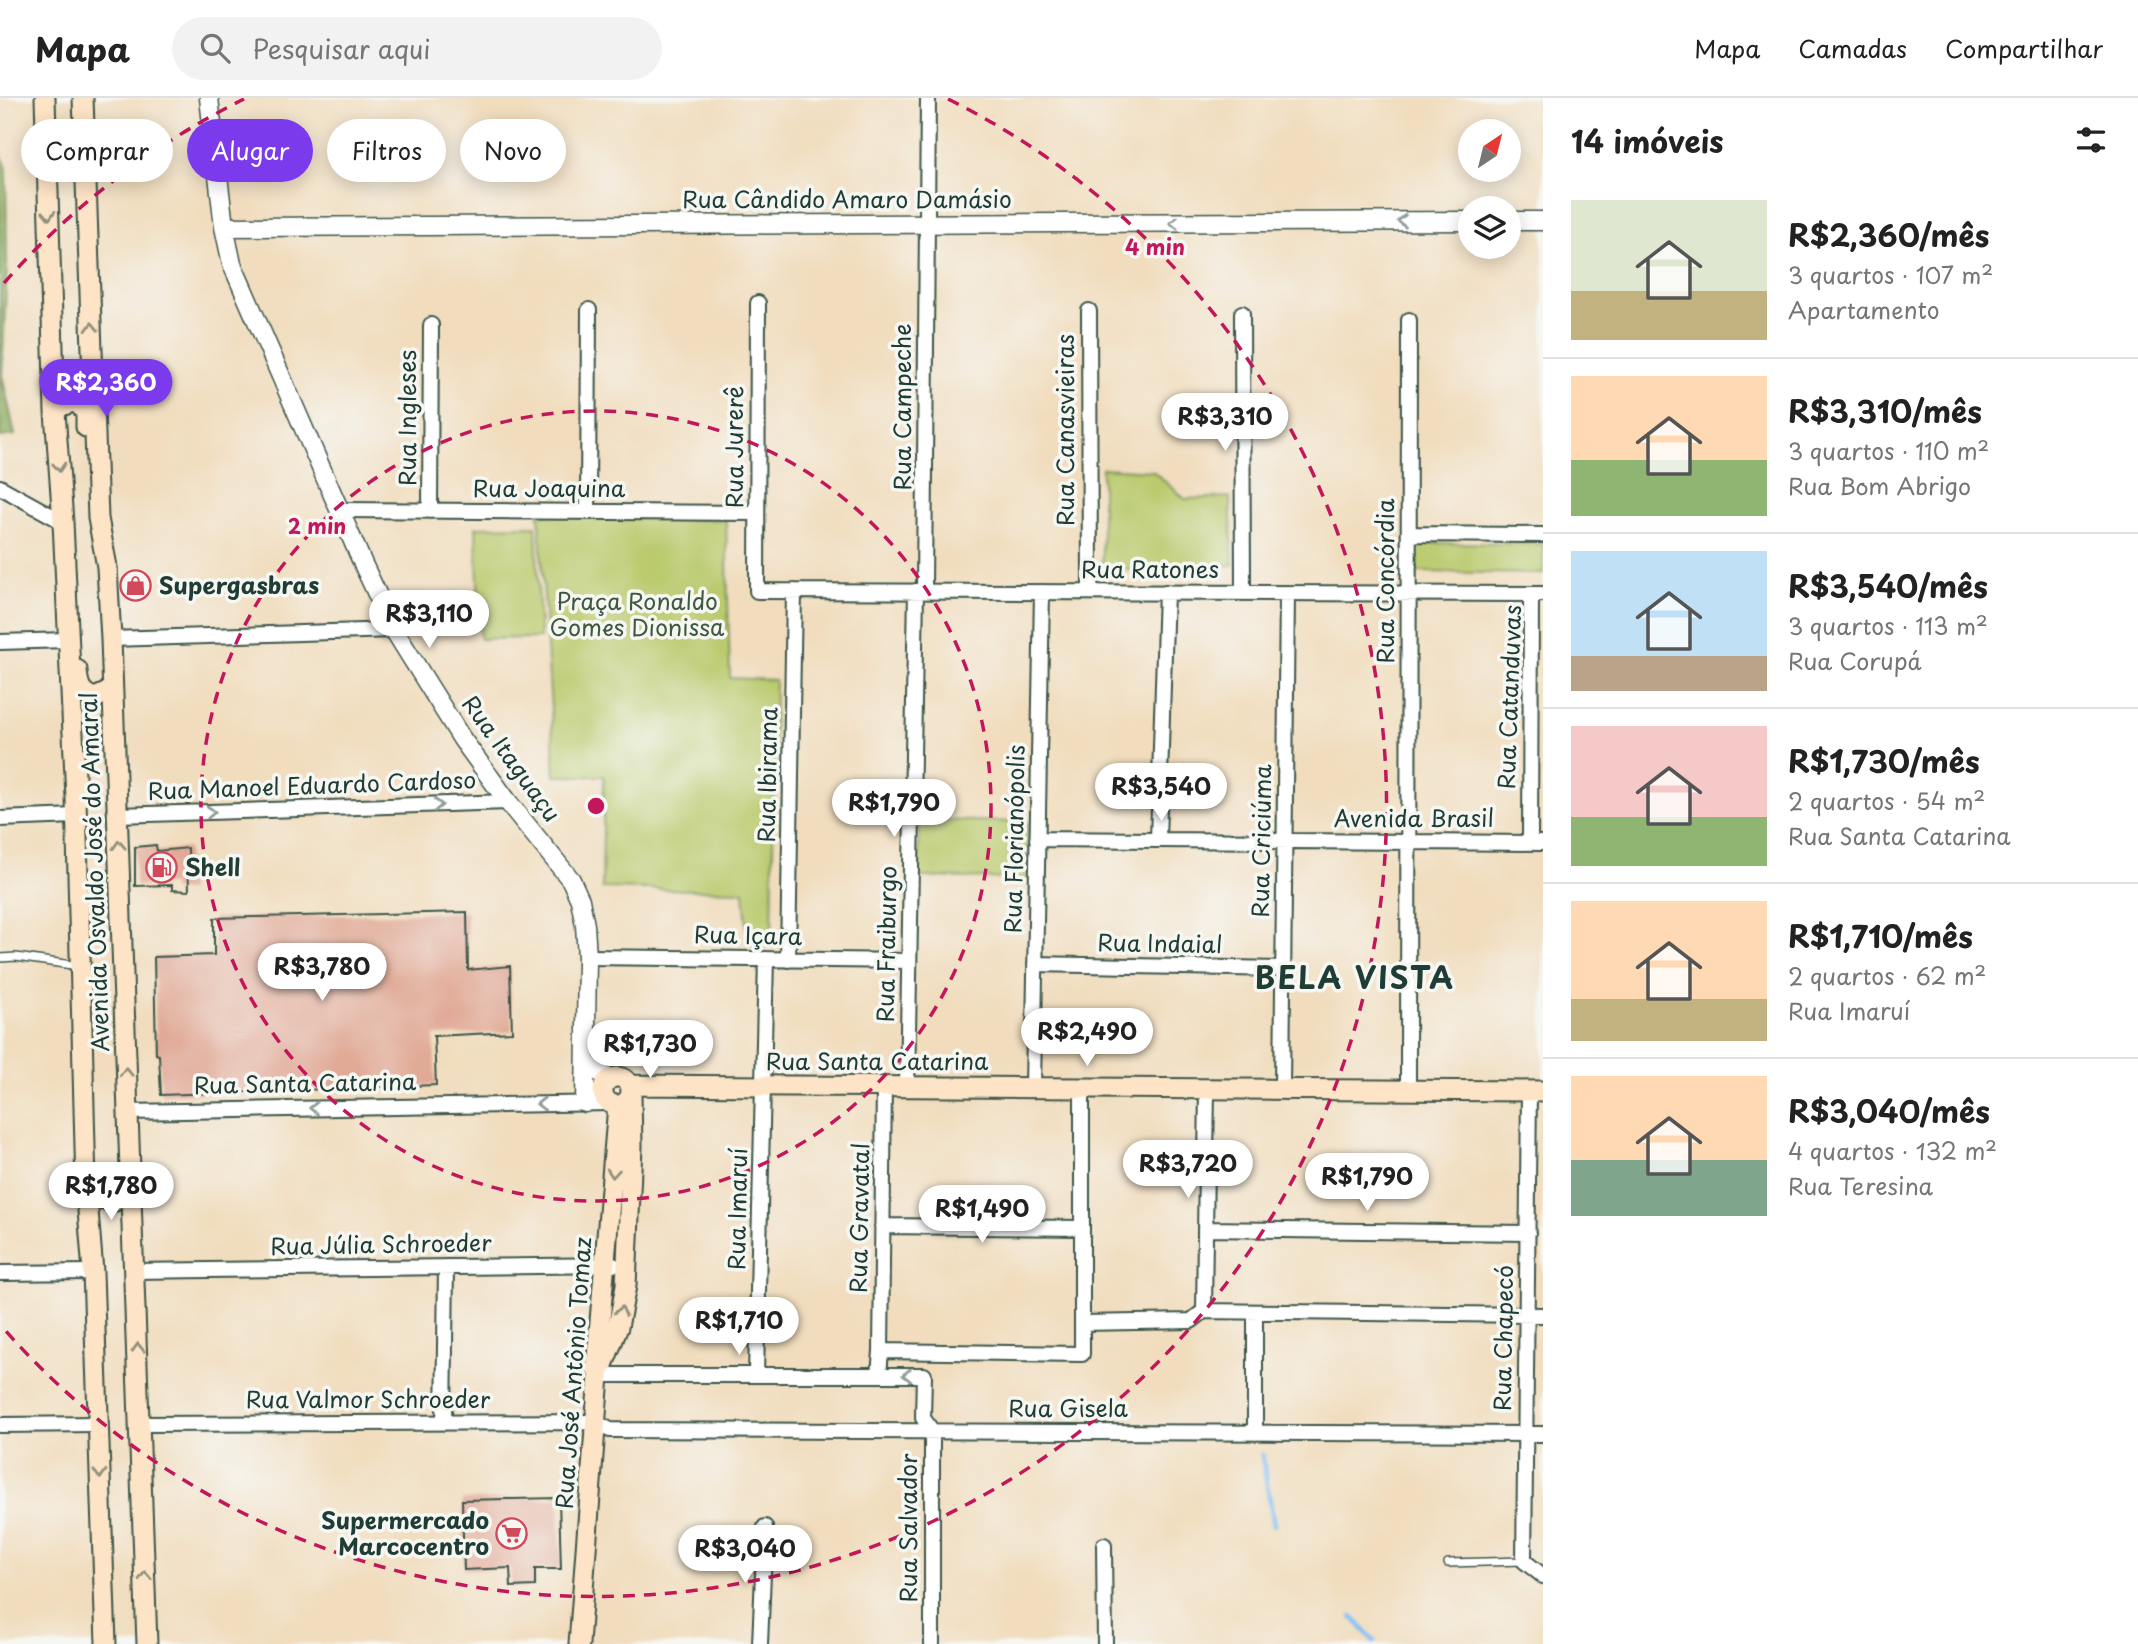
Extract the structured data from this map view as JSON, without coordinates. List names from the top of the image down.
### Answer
{
  "streets": {
    "main road": ["Avenida Osvaldo José do Amaral", "Rua Santa Catarina", "Rua José Antônio Tomaz"],
    "street": [
      "Rua Cândido Amaro Damásio",
      "Rua Campeche",
      "Rua Ingleses",
      "Rua Canasvieiras",
      "Rua Jurerê",
      "Rua Joaquina",
      "Rua Ratones",
      "Rua Concórdia",
      "Rua Catanduvas",
      "Rua Itaguaçu",
      "Rua Ibirama",
      "Rua Manoel Eduardo Cardoso",
      "Avenida Brasil",
      "Rua Florianópolis",
      "Rua Criciúma",
      "Rua Içara",
      "Rua Fraiburgo",
      "Rua Indaial",
      "Rua Imaruí",
      "Rua Gravatal",
      "Rua Júlia Schroeder",
      "Rua Chapecó",
      "Rua Valmor Schroeder",
      "Rua Gisela",
      "Rua Salvador"
    ]
  },
  "crossings": [
    ["Rua Cândido Amaro Damásio", "Rua Campeche"],
    ["Rua Cândido Amaro Damásio", "Rua Itaguaçu"],
    ["Rua Campeche", "Rua Ratones"],
    ["Rua Campeche", "Rua Fraiburgo"],
    ["Rua Ingleses", "Rua Joaquina"],
    ["Rua Canasvieiras", "Rua Ratones"],
    ["Rua Jurerê", "Rua Joaquina"],
    ["Rua Jurerê", "Rua Ratones"],
    ["Rua Joaquina", "Rua Itaguaçu"],
    ["Rua Ratones", "Rua Concórdia"],
    ["Rua Ratones", "Rua Catanduvas"],
    ["Rua Ratones", "Rua Ibirama"],
    ["Rua Ratones", "Rua Florianópolis"],
    ["Rua Ratones", "Rua Criciúma"],
    ["Rua Ratones", "Rua Fraiburgo"],
    ["Rua Concórdia", "Avenida Brasil"],
    ["Rua Concórdia", "Rua Santa Catarina"],
    ["Rua Catanduvas", "Avenida Brasil"],
    ["Rua Itaguaçu", "Rua Manoel Eduardo Cardoso"],
    ["Rua Itaguaçu", "Rua Içara"],
    ["Rua Itaguaçu", "Rua Santa Catarina"],
    ["Rua Ibirama", "Rua Içara"],
    ["Rua Manoel Eduardo Cardoso", "Avenida Osvaldo José do Amaral"],
    ["Avenida Brasil", "Rua Florianópolis"],
    ["Avenida Brasil", "Rua Criciúma"],
    ["Rua Florianópolis", "Rua Indaial"],
    ["Rua Florianópolis", "Rua Santa Catarina"],
    ["Rua Criciúma", "Rua Indaial"],
    ["Rua Criciúma", "Rua Santa Catarina"],
    ["Avenida Osvaldo José do Amaral", "Rua Santa Catarina"],
    ["Avenida Osvaldo José do Amaral", "Rua Júlia Schroeder"],
    ["Avenida Osvaldo José do Amaral", "Rua Valmor Schroeder"],
    ["Rua Içara", "Rua Fraiburgo"],
    ["Rua Içara", "Rua Imaruí"],
    ["Rua Fraiburgo", "Rua Santa Catarina"],
    ["Rua Santa Catarina", "Rua Imaruí"],
    ["Rua Santa Catarina", "Rua Gravatal"],
    ["Rua Santa Catarina", "Rua Chapecó"],
    ["Rua Santa Catarina", "Rua José Antônio Tomaz"],
    ["Rua Gravatal", "Rua Salvador"],
    ["Rua Júlia Schroeder", "Rua José Antônio Tomaz"],
    ["Rua Chapecó", "Rua Gisela"],
    ["Rua José Antônio Tomaz", "Rua Valmor Schroeder"],
    ["Rua José Antônio Tomaz", "Rua Gisela"],
    ["Rua Valmor Schroeder", "Rua Gisela"],
    ["Rua Gisela", "Rua Salvador"]
  ],
  "one_way": ["Rua Cândido Amaro Damásio", "Rua Manoel Eduardo Cardoso"],
  "districts": ["BELA VISTA"],
  "parks": ["Praça Ronaldo Gomes Dionissa"],
  "places": {
    "shop": ["Supergasbras"],
    "fuel station": ["Shell"],
    "supermarket": ["Supermercado Marcocentro"]
  },
  "north": "top right",
  "page": {
    "header": "Mapa",
    "search": "Pesquisar aqui",
    "nav": ["Mapa", "Camadas", "Compartilhar"],
    "heading": "14 imóveis",
    "chip": [
      "Comprar",
      "Alugar",
      "Filtros",
      "Novo"
    ],
    "list": [
      {
        "name": "R$2,360/mês",
        "note": "3 quartos · 107 m² · Apartamento"
      },
      {
        "name": "R$3,310/mês",
        "note": "3 quartos · 110 m² · Rua Bom Abrigo"
      },
      {
        "name": "R$3,540/mês",
        "note": "3 quartos · 113 m² · Rua Corupá"
      },
      {
        "name": "R$1,730/mês",
        "note": "2 quartos · 54 m² · Rua Santa Catarina"
      },
      {
        "name": "R$1,710/mês",
        "note": "2 quartos · 62 m² · Rua Imaruí"
      },
      {
        "name": "R$3,040/mês",
        "note": "4 quartos · 132 m² · Rua Teresina"
      }
    ],
    "price": [
      "R$2,360",
      "R$3,310",
      "R$3,110",
      "R$3,540",
      "R$1,790",
      "R$3,780",
      "R$2,490",
      "R$1,730",
      "R$3,720",
      "R$1,790",
      "R$1,780",
      "R$1,490",
      "R$1,710",
      "R$3,040"
    ]
  },
  "rings": ["4 min", "2 min"]
}
